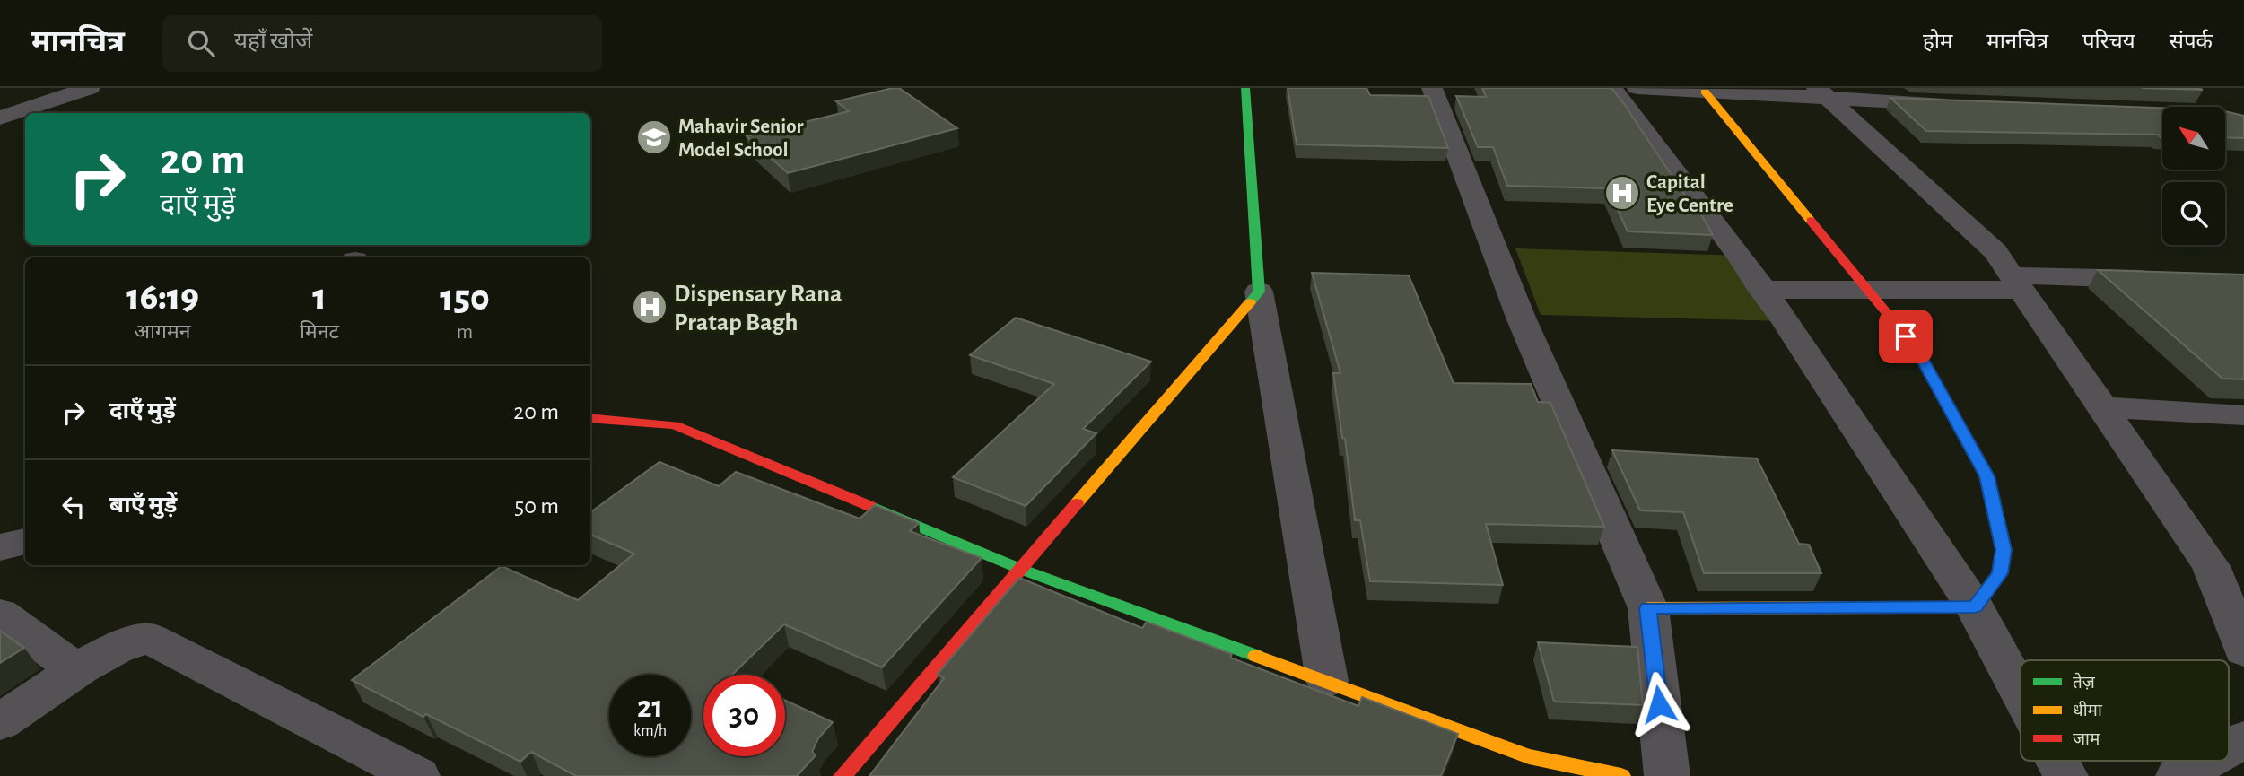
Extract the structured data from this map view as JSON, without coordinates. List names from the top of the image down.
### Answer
{
  "places": {
    "school or university": ["Mahavir Senior Model School"],
    "hospital": ["Capital Eye Centre", "Dispensary Rana Pratap Bagh"]
  },
  "legend": ["तेज़", "धीमा", "जाम"],
  "north": "top left",
  "page": {
    "header": "मानचित्र",
    "search": "यहाँ खोजें",
    "nav": [
      "होम",
      "मानचित्र",
      "परिचय",
      "संपर्क"
    ],
    "turn": ["20 m", "दाएँ मुड़ें"],
    "eta": [
      "16:19",
      "आगमन",
      "1",
      "मिनट",
      "150",
      "m"
    ],
    "list": [
      {
        "name": "दाएँ मुड़ें",
        "value": "20 m"
      },
      {
        "name": "बाएँ मुड़ें",
        "value": "50 m"
      }
    ],
    "speed": "21 km/h",
    "limit": "30"
  }
}
